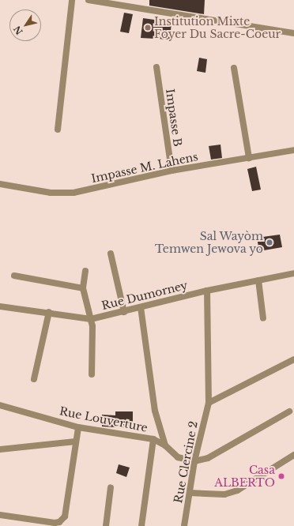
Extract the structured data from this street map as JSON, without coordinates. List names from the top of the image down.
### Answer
{
  "streets": {
    "street": [
      "Impasse B",
      "Impasse M. Lahens",
      "Rue Dumorney",
      "Rue Louverture",
      "Rue Clercine 2"
    ]
  },
  "crossings": [
    ["Impasse B", "Impasse M. Lahens"],
    ["Rue Dumorney", "Rue Clercine 2"],
    ["Rue Louverture", "Rue Clercine 2"]
  ],
  "places": ["Institution Mixte Foyer Du Sacre-Coeur", "Sal Wayòm Temwen Jewova yo", "Casa ALBERTO"],
  "north": "bottom left"
}
